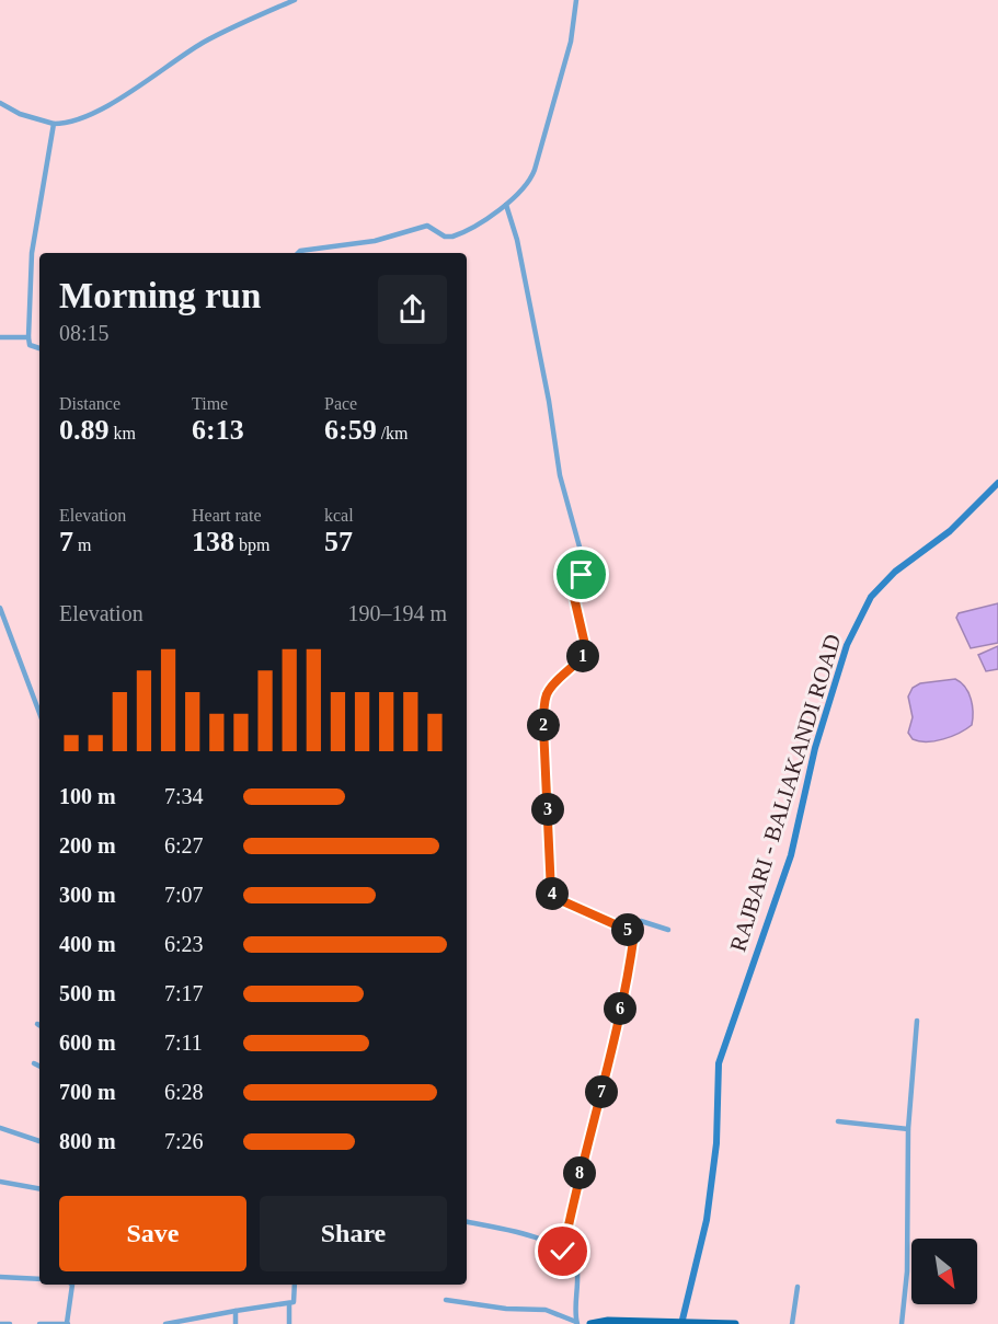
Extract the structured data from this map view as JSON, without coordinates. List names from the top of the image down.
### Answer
{
  "streets": {
    "main road": ["RAJBARI - BALIAKANDI ROAD"]
  },
  "north": "bottom right",
  "page": {
    "heading": ["Morning run", "08:15"],
    "stats": [
      ["Distance", "0.89 km"],
      ["Time", "6:13"],
      ["Pace", "6:59 /km"],
      ["Elevation", "7 m"],
      ["Heart rate", "138 bpm"],
      ["kcal", "57"]
    ],
    "chart": ["Elevation", "190–194 m"],
    "pins": [
      "1",
      "2",
      "3",
      "4",
      "5",
      "6",
      "7",
      "8"
    ],
    "list": [
      {
        "name": "100 m",
        "note": "7:34"
      },
      {
        "name": "200 m",
        "note": "6:27"
      },
      {
        "name": "300 m",
        "note": "7:07"
      },
      {
        "name": "400 m",
        "note": "6:23"
      },
      {
        "name": "500 m",
        "note": "7:17"
      },
      {
        "name": "600 m",
        "note": "7:11"
      },
      {
        "name": "700 m",
        "note": "6:28"
      },
      {
        "name": "800 m",
        "note": "7:26"
      }
    ],
    "buttons": ["Save", "Share"]
  }
}
